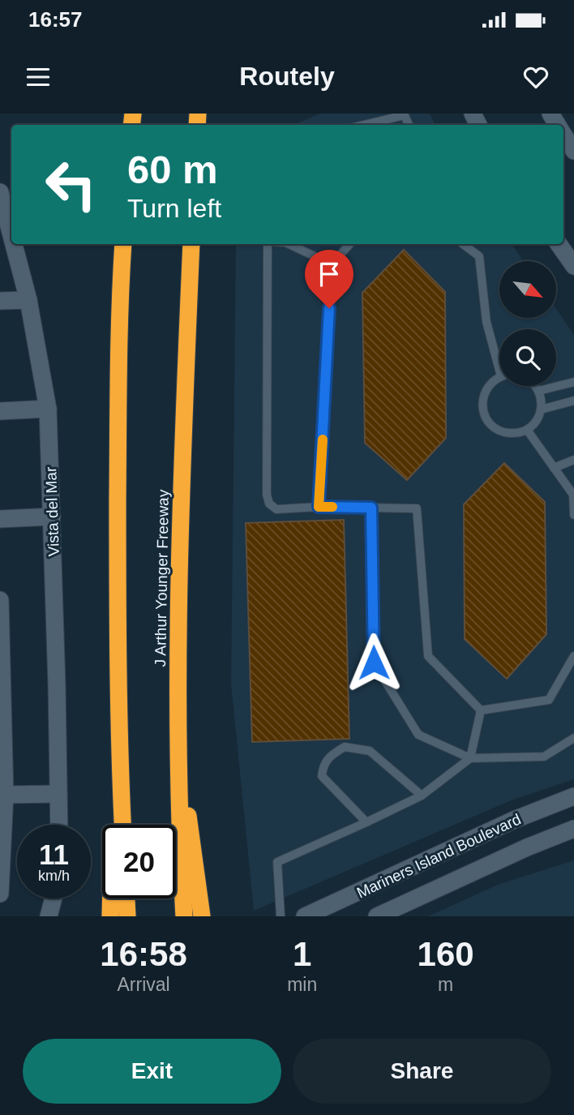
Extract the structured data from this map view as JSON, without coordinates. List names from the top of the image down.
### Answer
{
  "streets": {
    "highway": ["J Arthur Younger Freeway"],
    "street": ["Vista del Mar", "Mariners Island Boulevard"]
  },
  "north": "bottom right",
  "page": {
    "status": "16:57",
    "header": "Routely",
    "turn": ["60 m", "Turn left"],
    "speed": "11 km/h",
    "limit": "20",
    "eta": [
      "16:58",
      "Arrival",
      "1",
      "min",
      "160",
      "m"
    ],
    "buttons": ["Exit", "Share"]
  }
}
